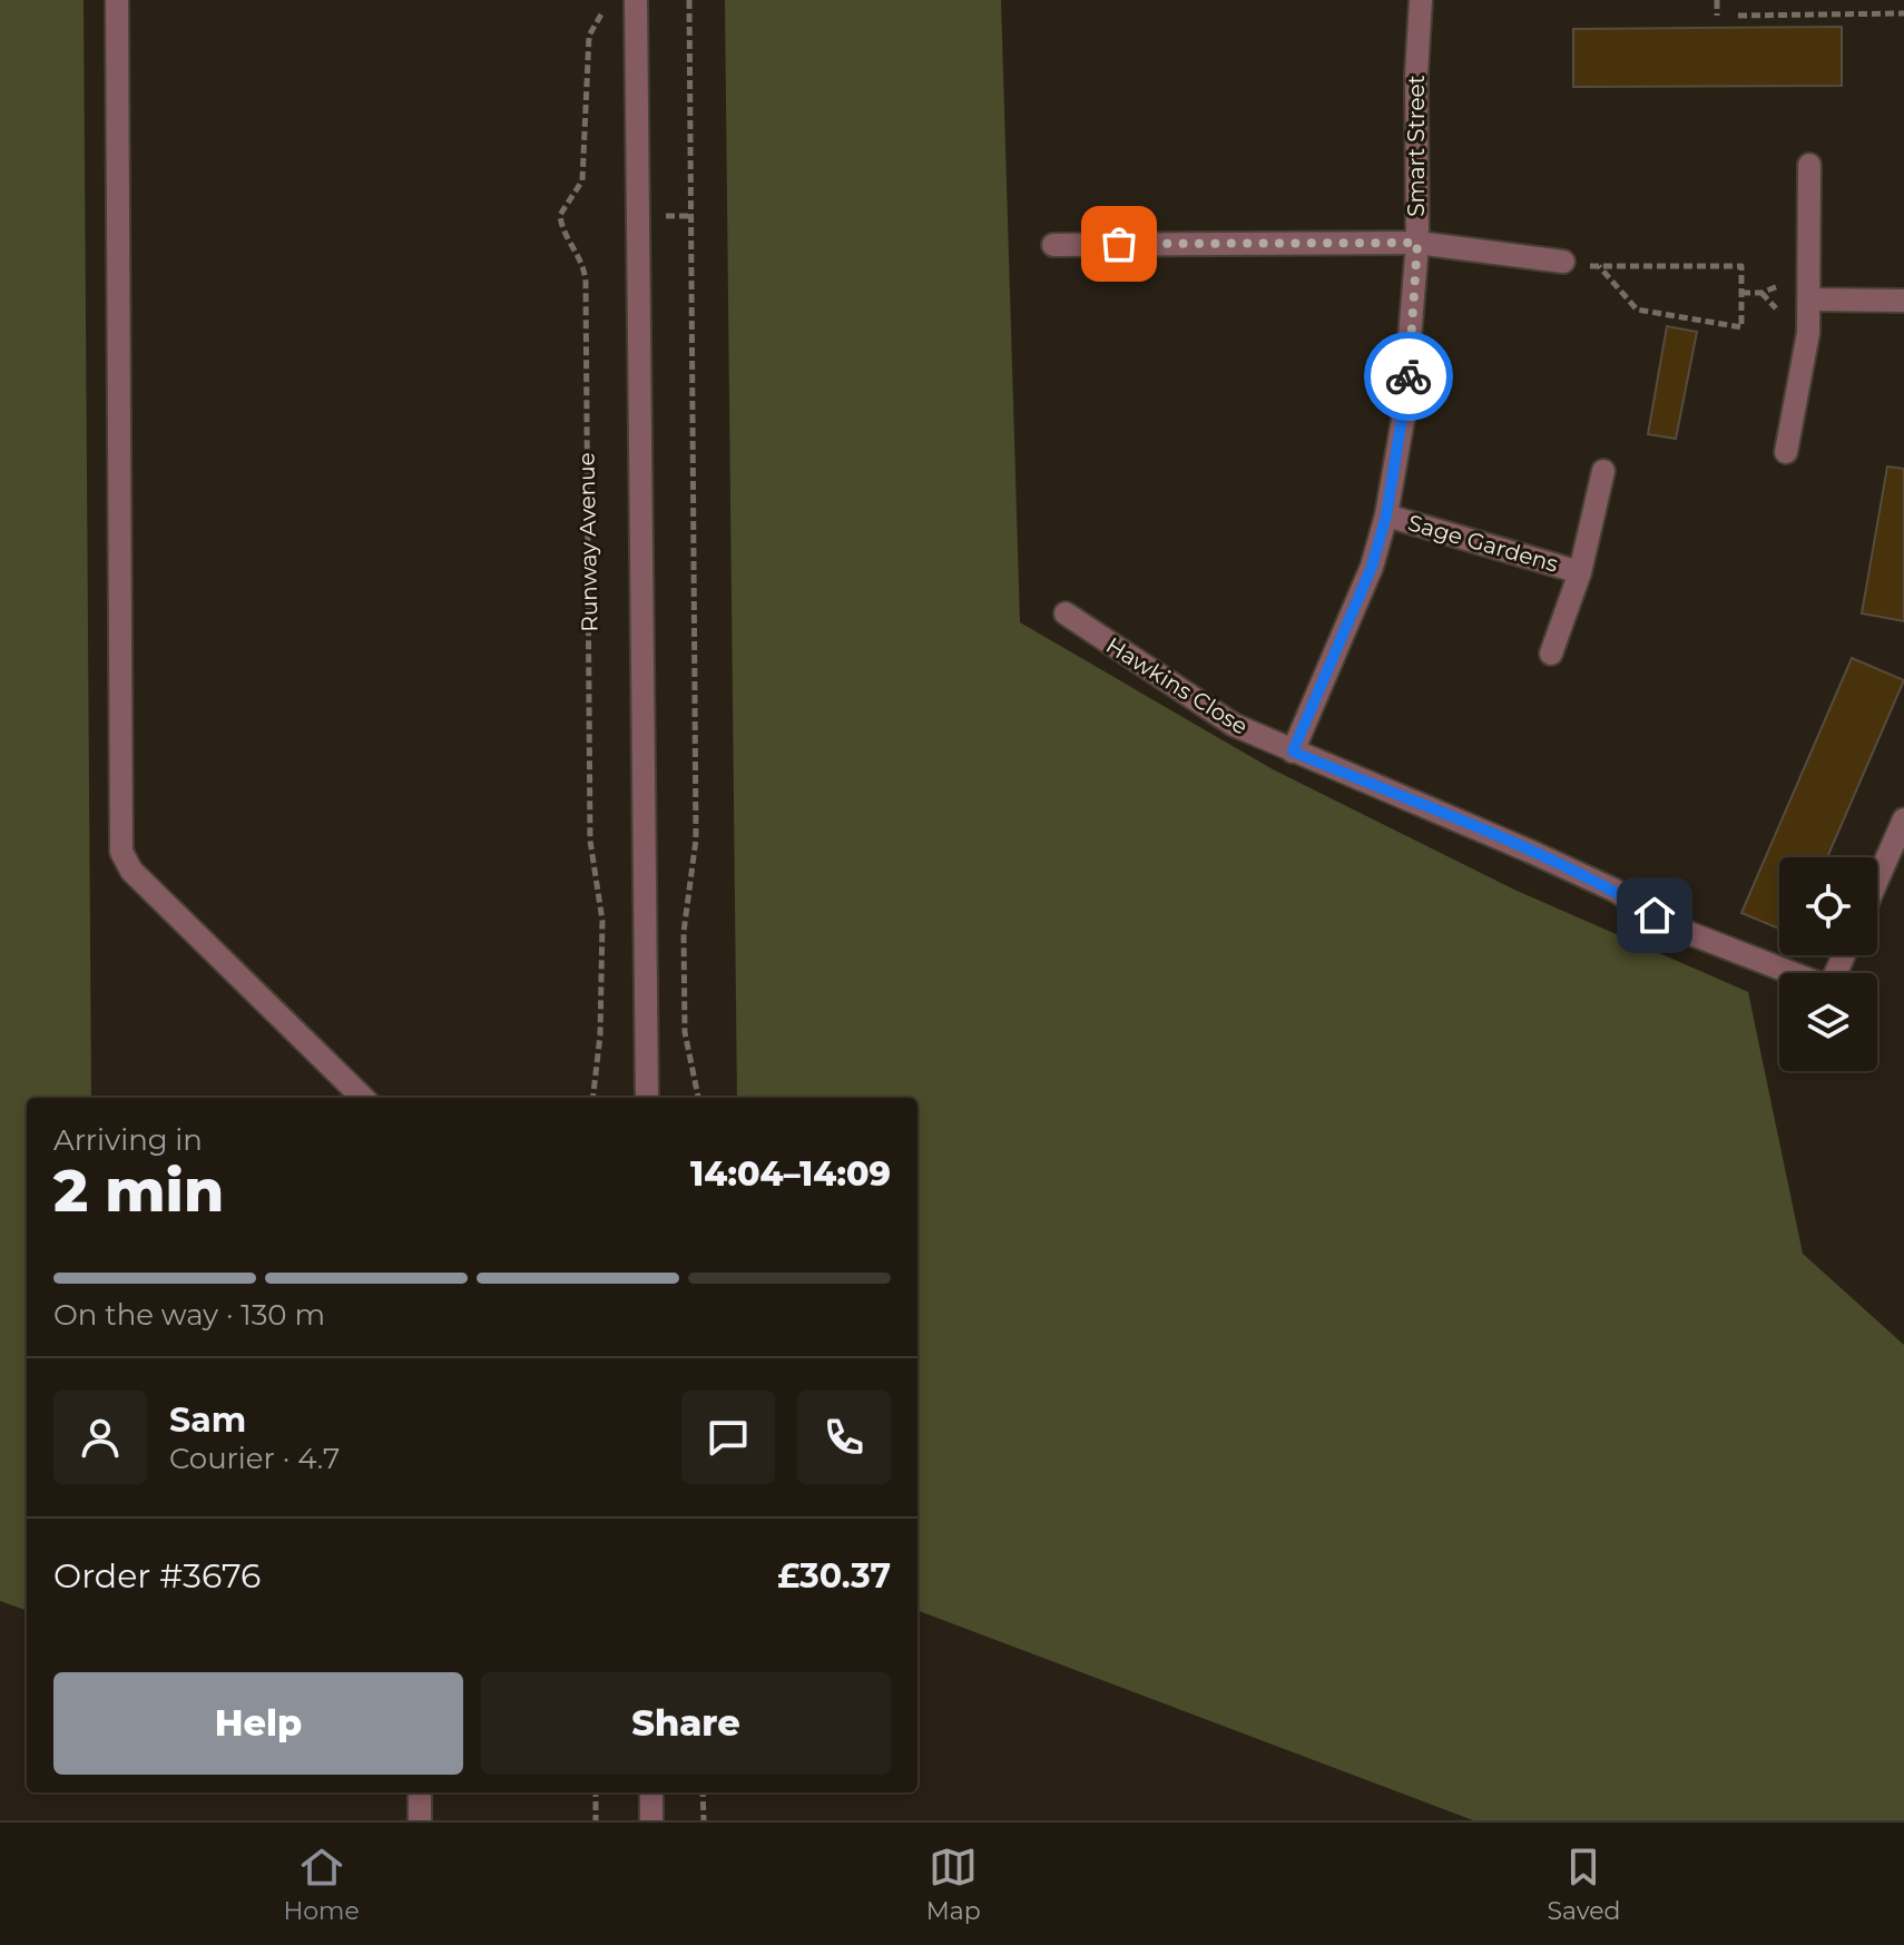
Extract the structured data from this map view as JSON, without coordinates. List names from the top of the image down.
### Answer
{
  "streets": {
    "street": ["Smart Street", "Sage Gardens", "Hawkins Close"],
    "path": ["Runway Avenue"]
  },
  "crossings": [
    ["Smart Street", "Sage Gardens"],
    ["Smart Street", "Hawkins Close"]
  ],
  "page": {
    "heading": ["2 min", "Arriving in", "14:04–14:09"],
    "panel": [
      "Sam",
      "Courier · 4.7",
      "Order #3676",
      "£30.37"
    ],
    "bar": "On the way · 130 m",
    "buttons": ["Help", "Share"],
    "tabs": ["Home", "Map", "Saved"]
  }
}
